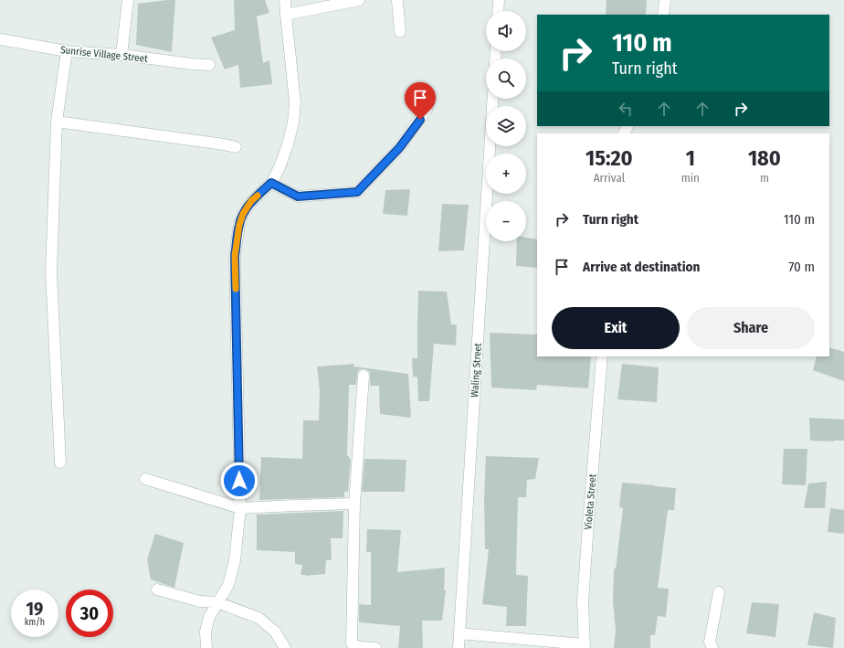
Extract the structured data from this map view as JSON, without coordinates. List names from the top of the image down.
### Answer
{
  "streets": {
    "street": ["Sunrise Village Street", "Waling Street", "Violeta Street"]
  },
  "page": {
    "map_buttons": ["+", "−"],
    "turn": ["110 m", "Turn right"],
    "eta": [
      "15:20",
      "Arrival",
      "1",
      "min",
      "180",
      "m"
    ],
    "list": [
      {
        "name": "Turn right",
        "value": "110 m"
      },
      {
        "name": "Arrive at destination",
        "value": "70 m"
      }
    ],
    "buttons": ["Exit", "Share"],
    "speed": "19 km/h",
    "limit": "30"
  }
}
